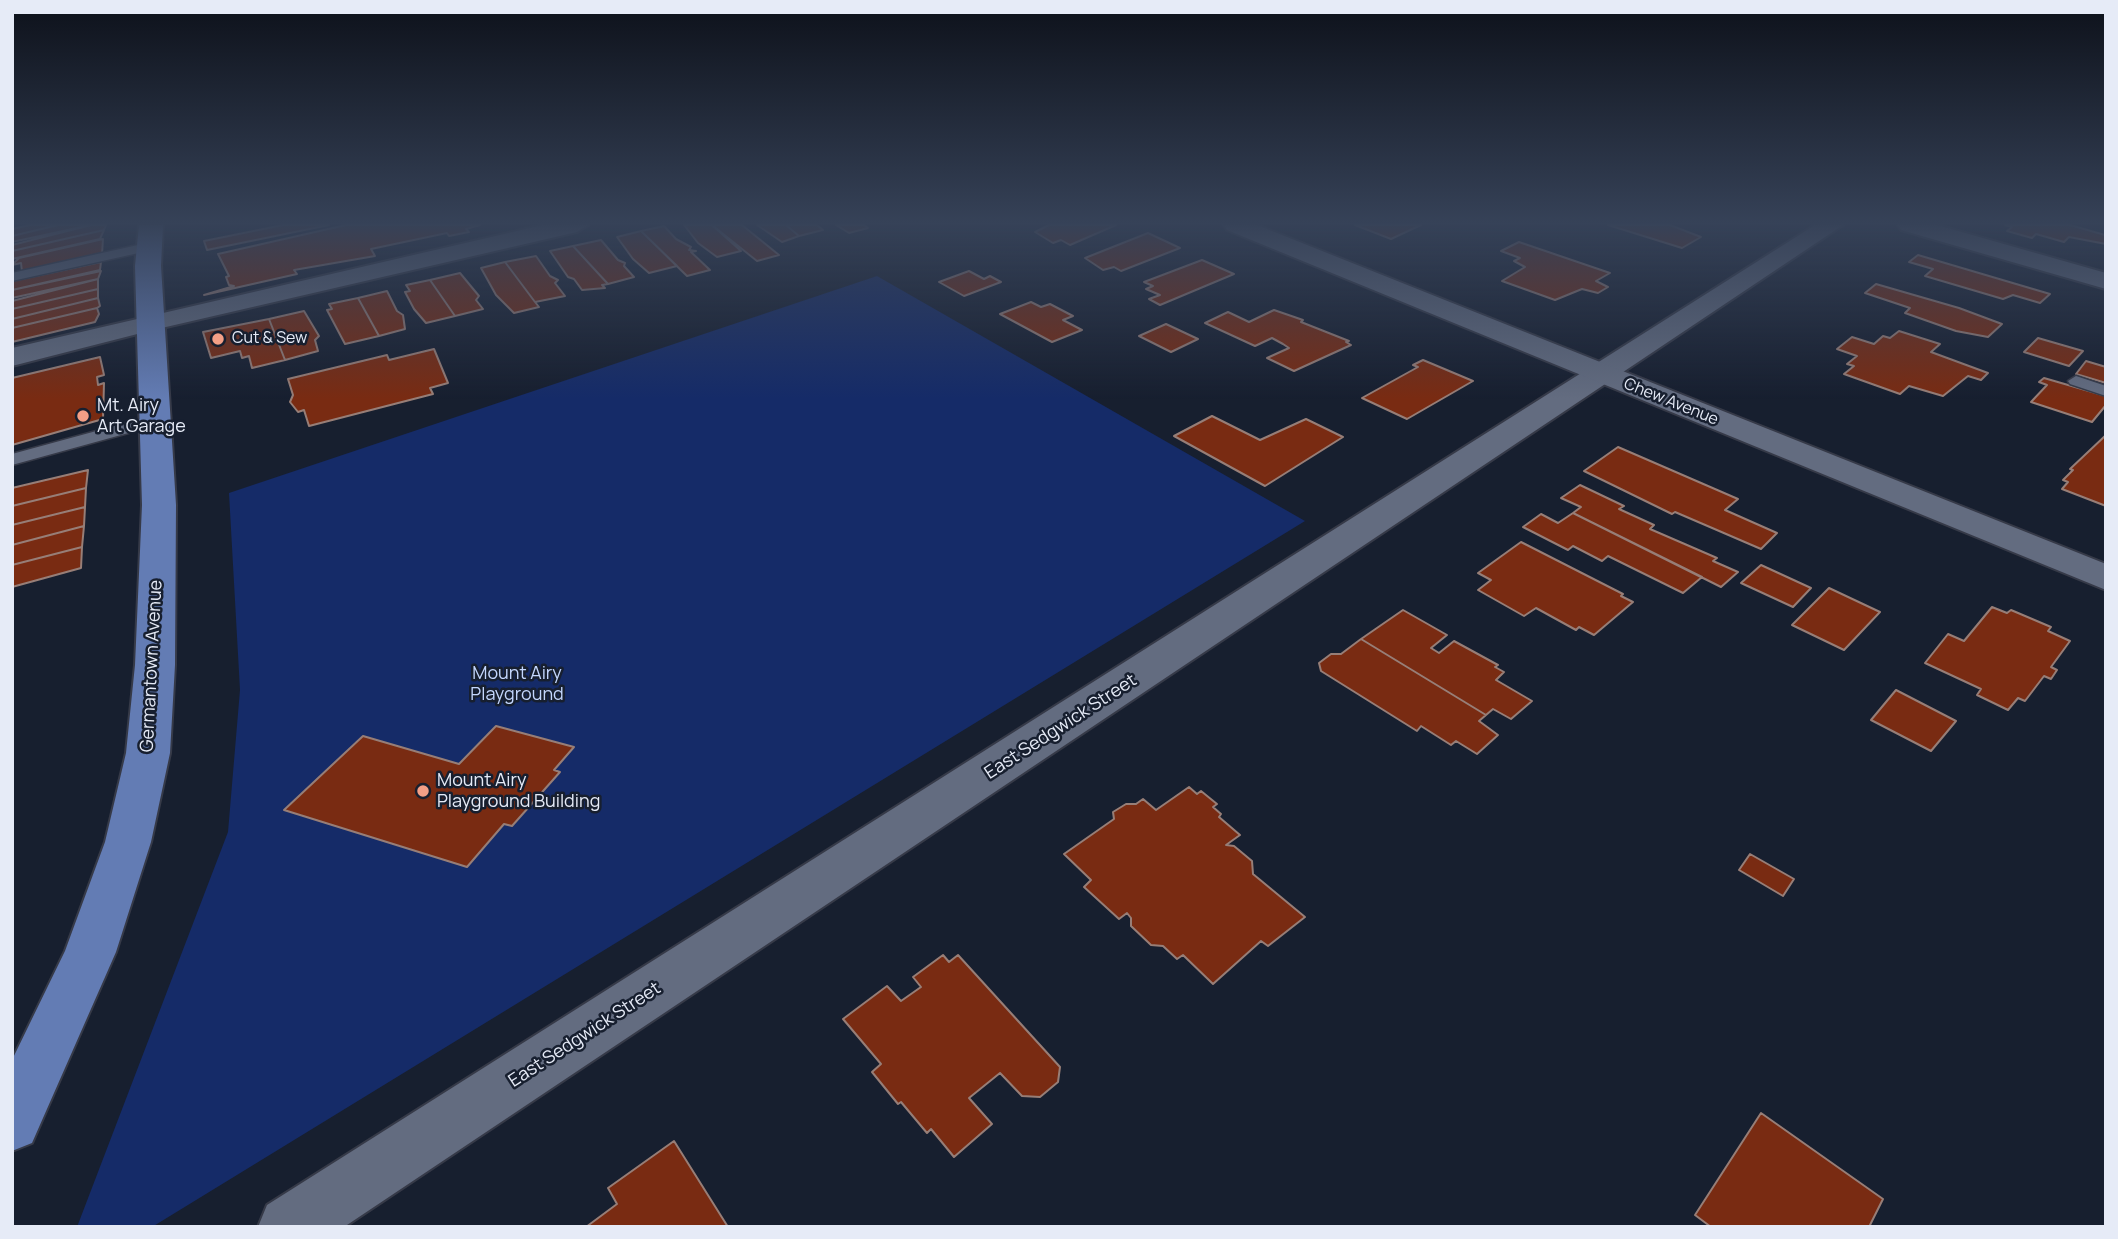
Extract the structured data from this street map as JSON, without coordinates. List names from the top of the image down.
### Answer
{
  "streets": {
    "main road": ["Germantown Avenue"],
    "street": ["Chew Avenue", "East Sedgwick Street"]
  },
  "crossings": [
    ["Chew Avenue", "East Sedgwick Street"]
  ],
  "parks": ["Mount Airy Playground"],
  "places": ["Cut & Sew", "Mt. Airy Art Garage", "Mount Airy Playground Building"]
}
